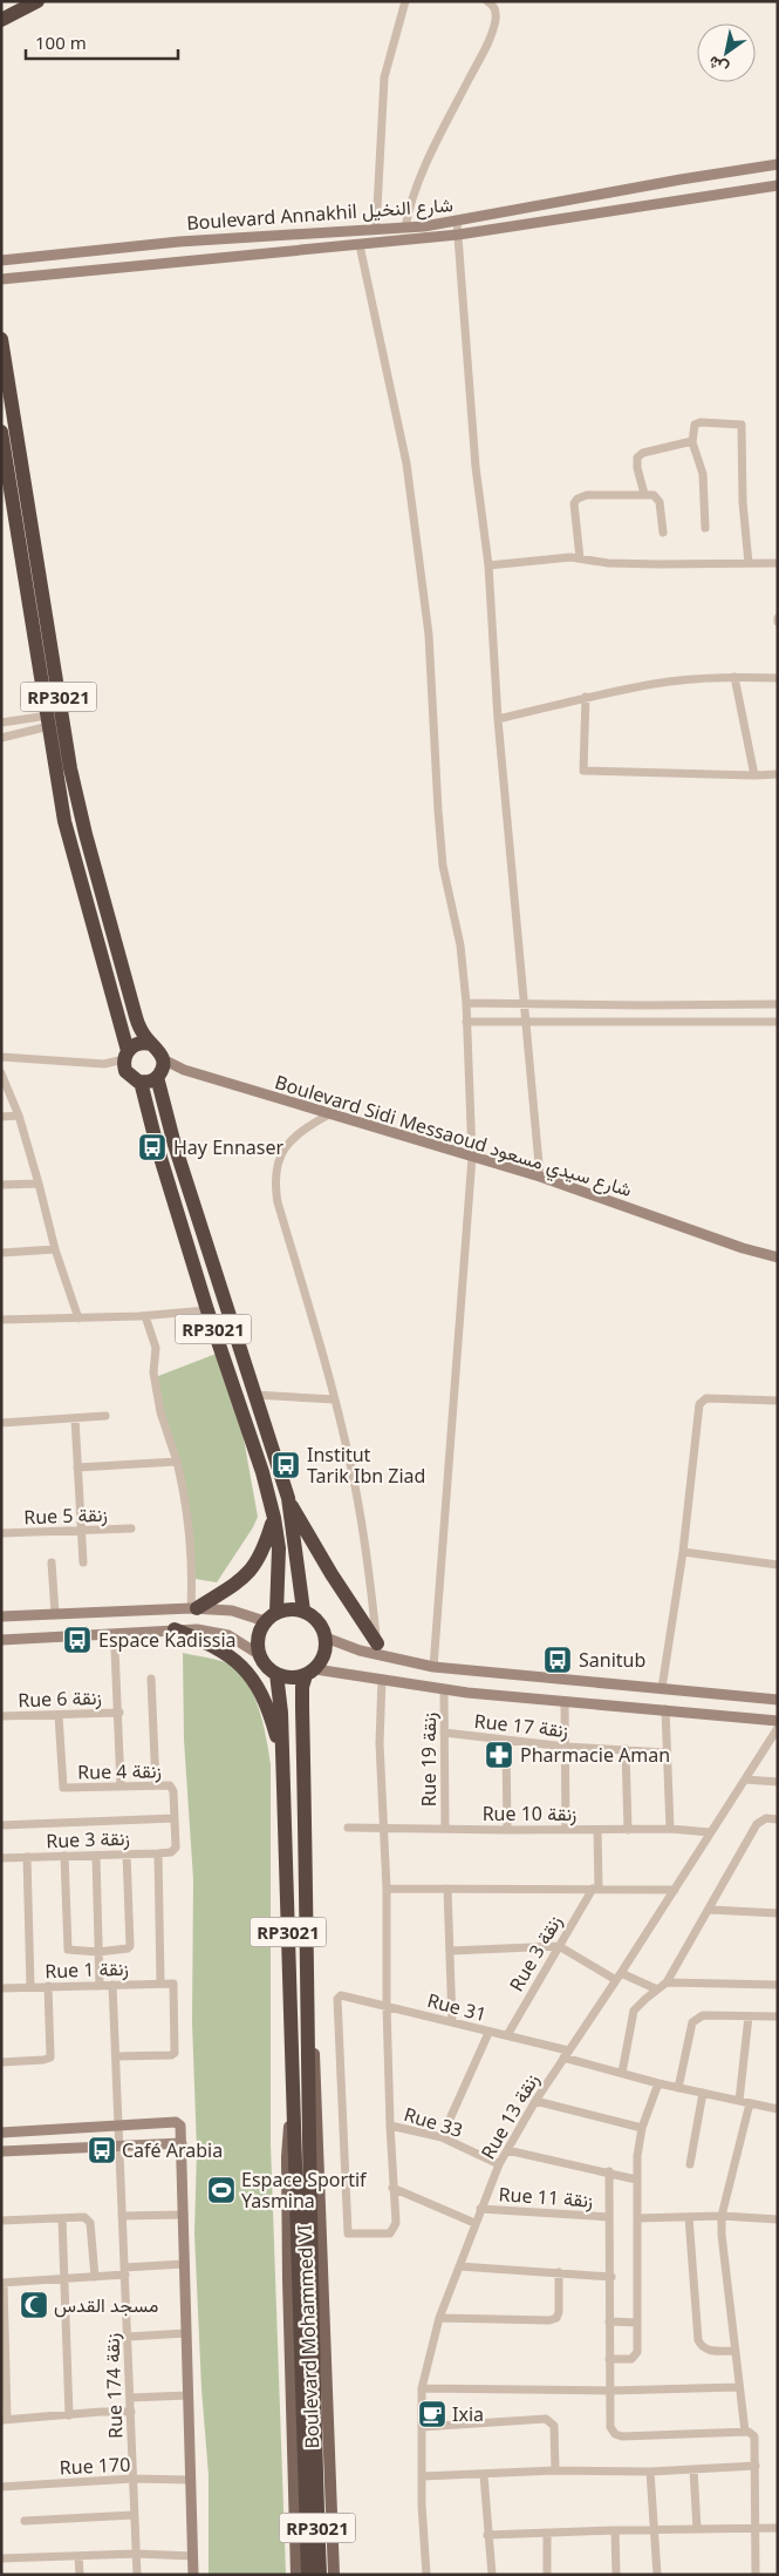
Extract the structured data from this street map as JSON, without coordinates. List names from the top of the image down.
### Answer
{
  "streets": {
    "highway": ["RP3021"],
    "main road": ["Boulevard Mohammed VI"],
    "street": [
      "Boulevard Annakhil شارع النخيل",
      "Boulevard Sidi Messaoud شارع سيدي مسعود",
      "Rue 5 زنقة",
      "Rue 6 زنقة",
      "Rue 17 زنقة",
      "Rue 19 زنقة",
      "Rue 4 زنقة",
      "Rue 10 زنقة",
      "Rue 3 زنقة",
      "Rue 1 زنقة",
      "Rue 31",
      "Rue 13 زنقة",
      "Rue 33",
      "Rue 11 زنقة",
      "Rue 174 زنقة",
      "Rue 170"
    ]
  },
  "crossings": [
    ["RP3021", "Boulevard Sidi Messaoud شارع سيدي مسعود"],
    ["RP3021", "Boulevard Mohammed VI"],
    ["Rue 6 زنقة", "Rue 4 زنقة"],
    ["Rue 17 زنقة", "Rue 19 زنقة"],
    ["Rue 19 زنقة", "Rue 10 زنقة"],
    ["Rue 4 زنقة", "Rue 3 زنقة"],
    ["Rue 10 زنقة", "Rue 13 زنقة"],
    ["Rue 3 زنقة", "Rue 31"],
    ["Rue 1 زنقة", "Rue 174 زنقة"],
    ["Rue 31", "Rue 13 زنقة"],
    ["Rue 13 زنقة", "Rue 33"],
    ["Rue 13 زنقة", "Rue 11 زنقة"],
    ["Rue 174 زنقة", "Rue 170"]
  ],
  "places": {
    "bus stop": [
      "Hay Ennaser",
      "Institut Tarik Ibn Ziad",
      "Espace Kadissia",
      "Sanitub",
      "Café Arabia"
    ],
    "pharmacy": ["Pharmacie Aman"],
    "sports": ["Espace Sportif Yasmina"],
    "mosque": ["مسجد القدس"],
    "cafe": ["Ixia"]
  },
  "scale_bar": "100 m",
  "north": "bottom left"
}
